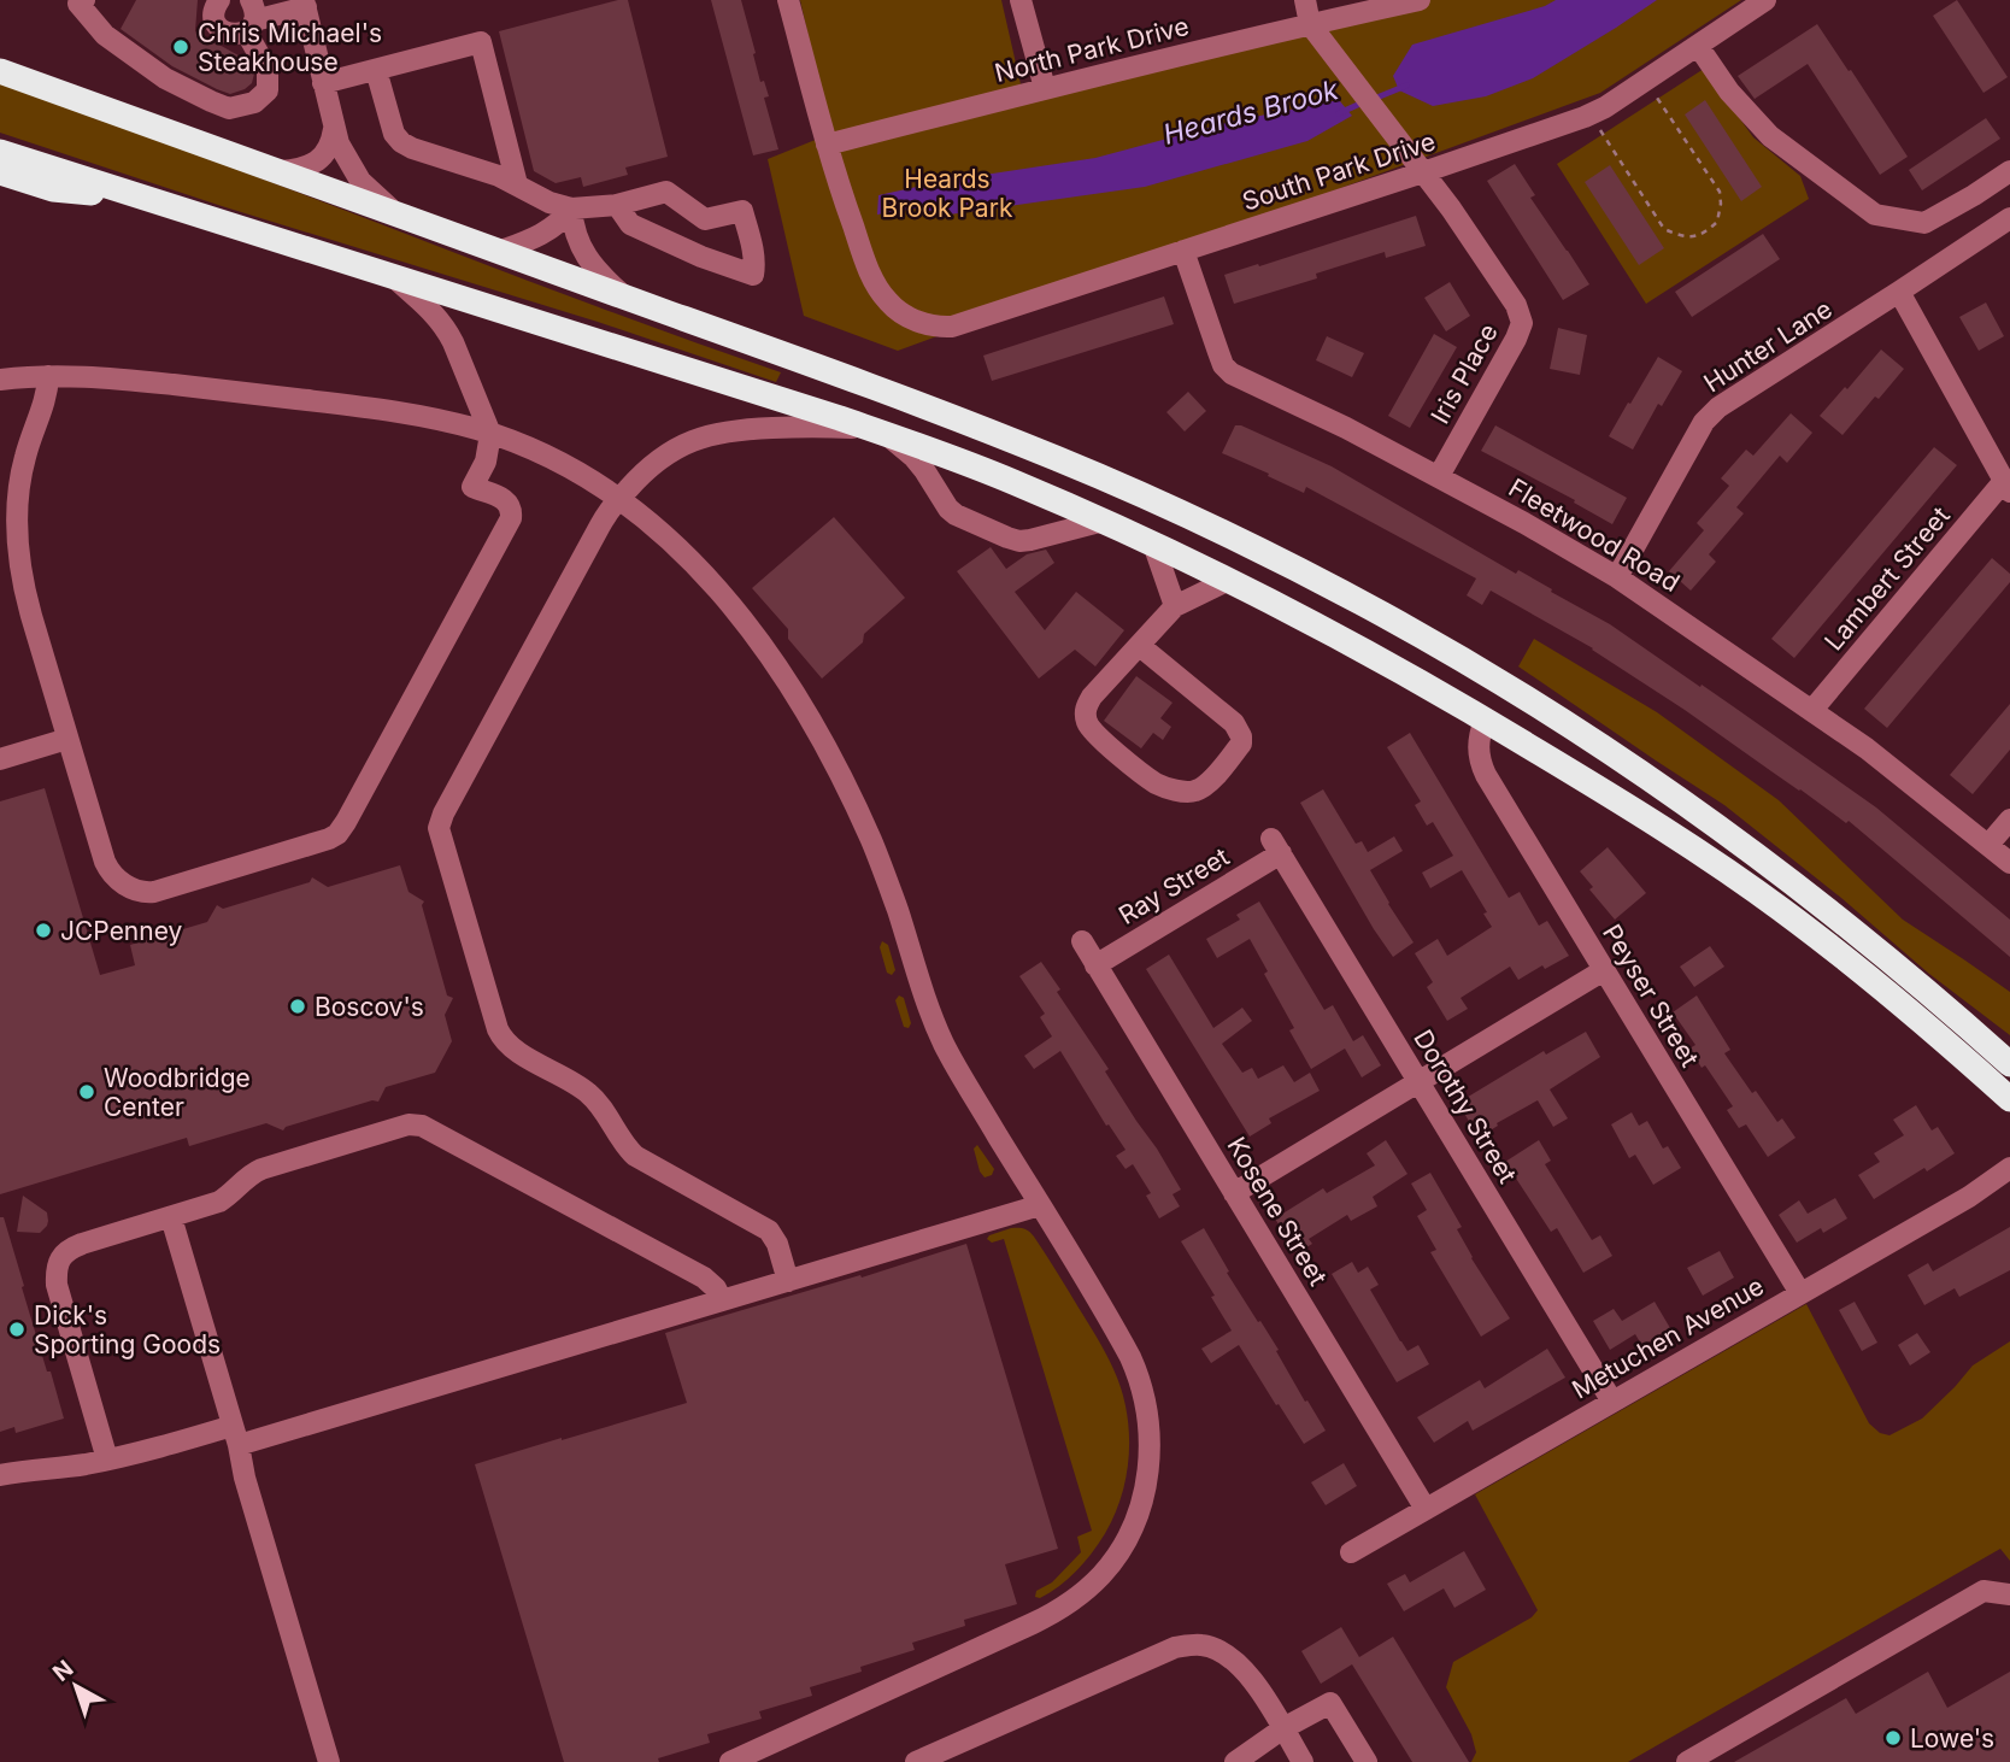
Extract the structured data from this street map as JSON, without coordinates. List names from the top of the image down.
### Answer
{
  "streets": {
    "street": [
      "North Park Drive",
      "South Park Drive",
      "Hunter Lane",
      "Iris Place",
      "Fleetwood Road",
      "Lambert Street",
      "Ray Street",
      "Peyser Street",
      "Dorothy Street",
      "Kosene Street",
      "Metuchen Avenue"
    ]
  },
  "crossings": [
    ["North Park Drive", "South Park Drive"],
    ["South Park Drive", "Iris Place"],
    ["South Park Drive", "Fleetwood Road"],
    ["Hunter Lane", "Fleetwood Road"],
    ["Iris Place", "Fleetwood Road"],
    ["Fleetwood Road", "Lambert Street"],
    ["Ray Street", "Dorothy Street"],
    ["Ray Street", "Kosene Street"],
    ["Peyser Street", "Metuchen Avenue"],
    ["Dorothy Street", "Metuchen Avenue"],
    ["Kosene Street", "Metuchen Avenue"]
  ],
  "water": ["Heards Brook"],
  "parks": ["Heards Brook Park"],
  "places": [
    "Chris Michael's Steakhouse",
    "JCPenney",
    "Boscov's",
    "Woodbridge Center",
    "Dick's Sporting Goods",
    "Lowe's"
  ],
  "north": "top left"
}
